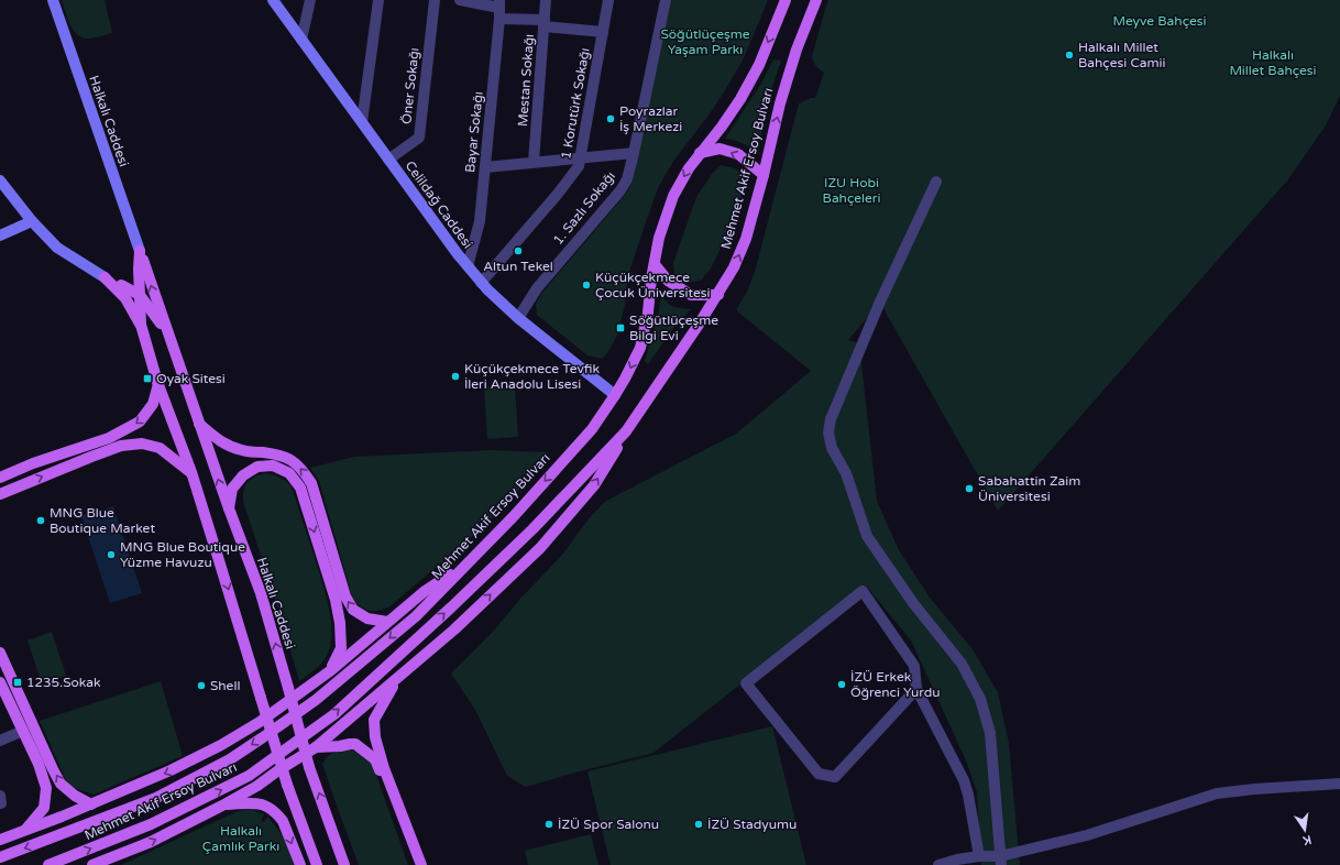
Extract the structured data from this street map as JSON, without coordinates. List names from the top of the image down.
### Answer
{
  "streets": {
    "main road": ["Halkalı Caddesi", "Mehmet Akif Ersoy Bulvarı"],
    "street": [
      "Mestan Sokağı",
      "Öner Sokağı",
      "1 Korutürk Sokağı",
      "Bayar Sokağı",
      "Celildağ Caddesi",
      "1. Sazlı Sokağı"
    ]
  },
  "crossings": [
    ["Öner Sokağı", "Celildağ Caddesi"],
    ["1 Korutürk Sokağı", "Celildağ Caddesi"],
    ["Bayar Sokağı", "Celildağ Caddesi"],
    ["Mehmet Akif Ersoy Bulvarı", "Celildağ Caddesi"],
    ["Celildağ Caddesi", "1. Sazlı Sokağı"]
  ],
  "parks": [
    "Meyve Bahçesi",
    "Söğütlüçeşme Yaşam Parkı",
    "Halkalı Millet Bahçesi",
    "IZU Hobi Bahçeleri",
    "Halkalı Çamlık Parkı"
  ],
  "places": {
    "other": [
      "Halkalı Millet Bahçesi Camii",
      "Poyrazlar İş Merkezi",
      "Altun Tekel",
      "Küçükçekmece Çocuk Üniversitesi",
      "Küçükçekmece Tevfik İleri Anadolu Lisesi",
      "Sabahattin Zaim Üniversitesi",
      "MNG Blue Boutique Market",
      "MNG Blue Boutique Yüzme Havuzu",
      "İZÜ Erkek Öğrenci Yurdu",
      "Shell",
      "İZÜ Spor Salonu",
      "İZÜ Stadyumu"
    ],
    "transit": ["Söğütlüçeşme Bilgi Evi", "Oyak Sitesi", "1235.Sokak"]
  },
  "north": "bottom"
}
